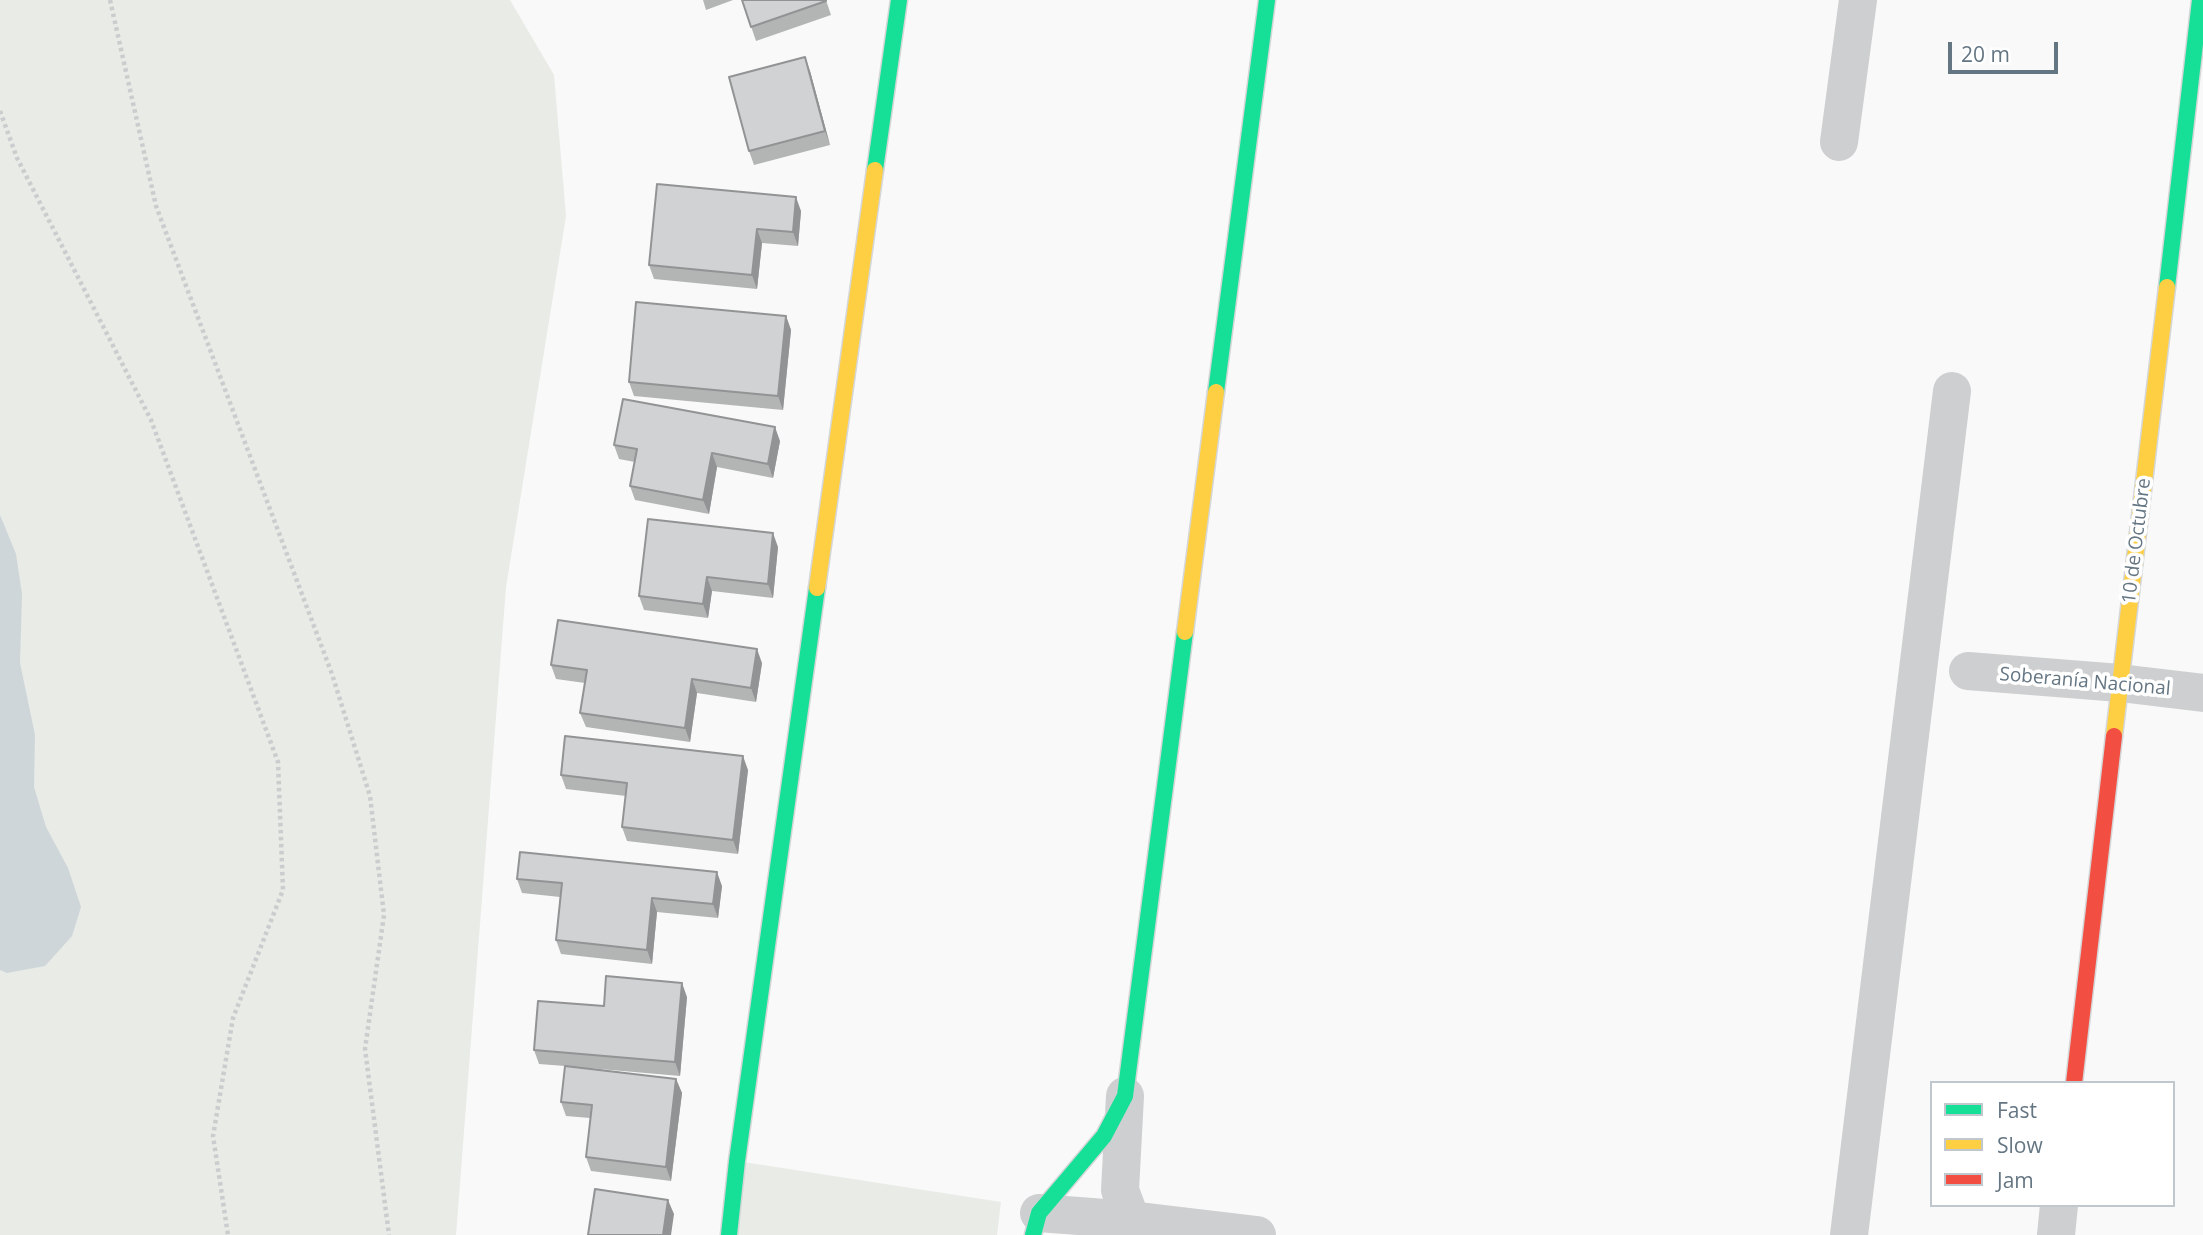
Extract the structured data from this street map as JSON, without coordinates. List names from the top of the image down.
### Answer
{
  "streets": {
    "street": ["10 de Octubre", "Soberanía Nacional"]
  },
  "crossings": [
    ["10 de Octubre", "Soberanía Nacional"]
  ],
  "legend": ["Fast", "Slow", "Jam"],
  "scale_bar": "20 m"
}
